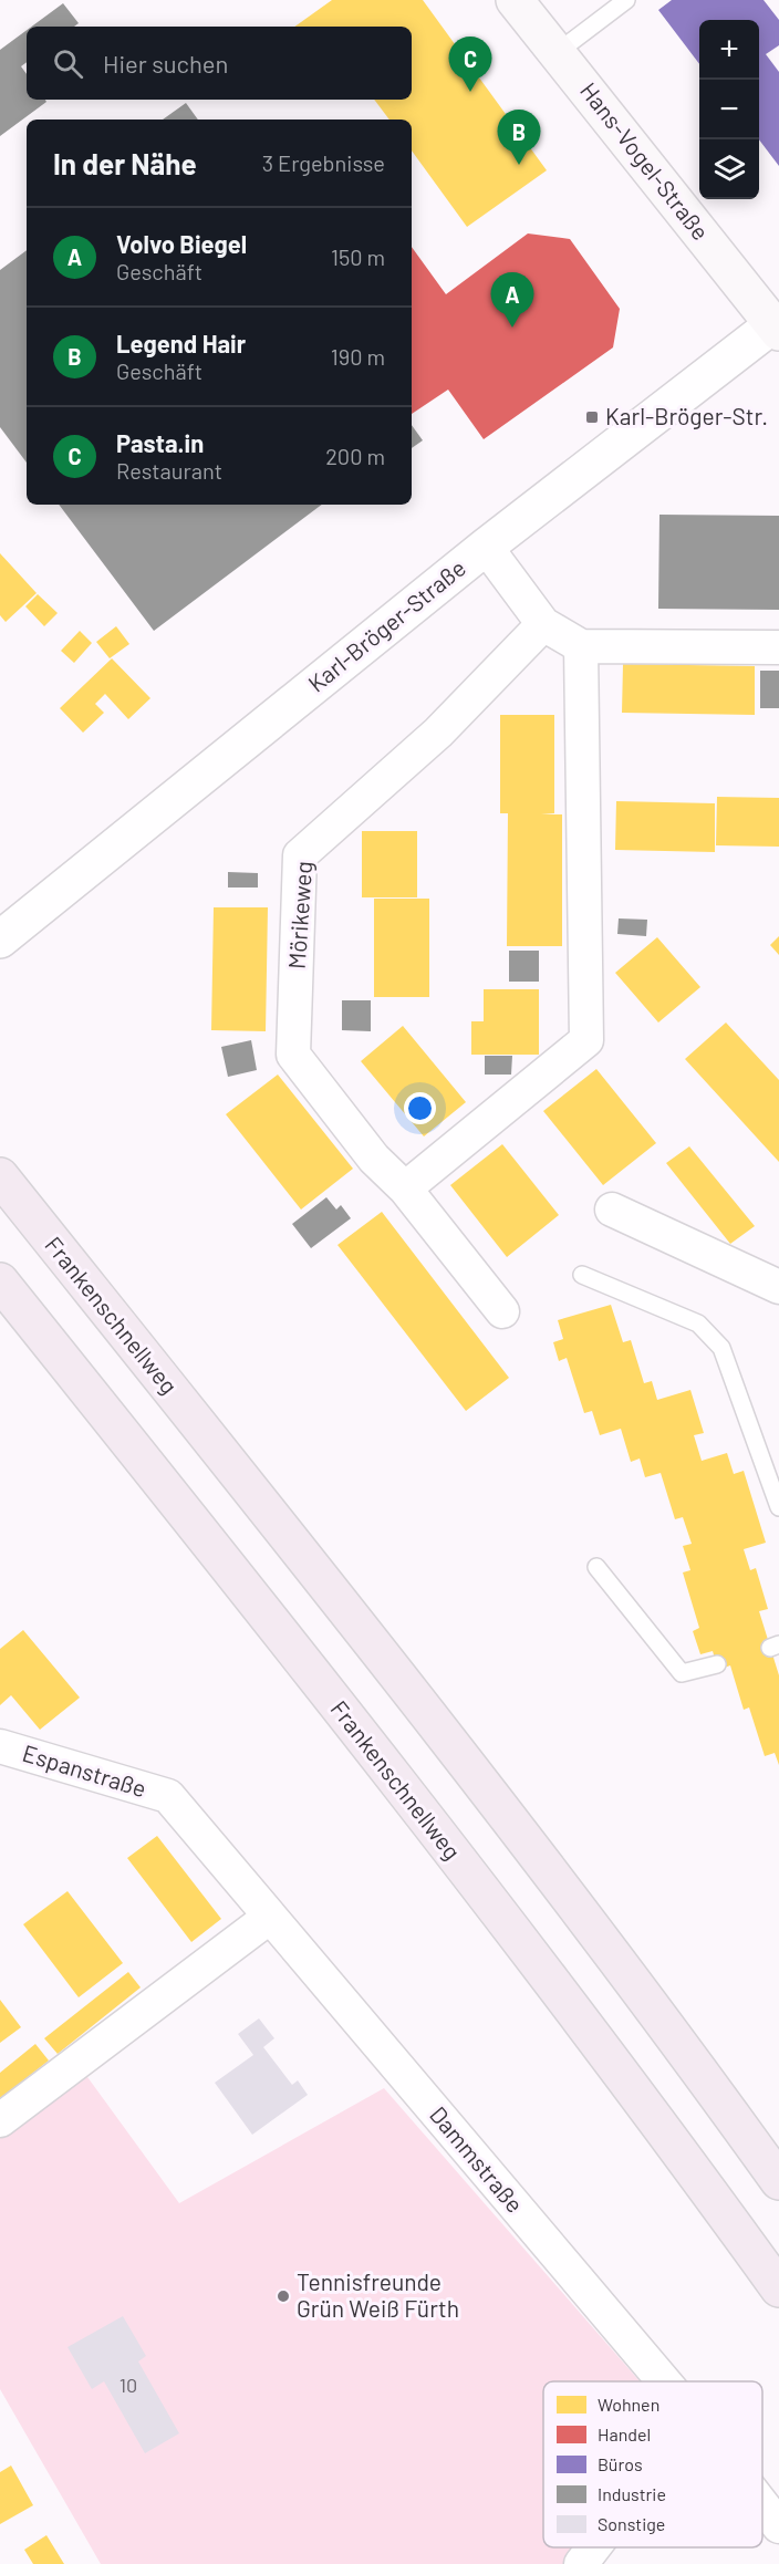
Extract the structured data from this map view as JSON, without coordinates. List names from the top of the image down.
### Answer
{
  "streets": {
    "highway": ["Frankenschnellweg"],
    "main road": ["Hans-Vogel-Straße"],
    "street": [
      "Karl-Bröger-Straße",
      "Mörikeweg",
      "Espanstraße",
      "Dammstraße"
    ]
  },
  "crossings": [
    ["Hans-Vogel-Straße", "Karl-Bröger-Straße"],
    ["Espanstraße", "Dammstraße"]
  ],
  "places": {
    "transit": ["Karl-Bröger-Str."],
    "other": ["Tennisfreunde Grün Weiß Fürth"]
  },
  "house_numbers": ["10"],
  "legend": [
    "Wohnen",
    "Handel",
    "Büros",
    "Industrie",
    "Sonstige"
  ],
  "page": {
    "map_buttons": ["+", "−"],
    "search": "Hier suchen",
    "pins": ["C", "B", "A"],
    "heading": ["In der Nähe", "3 Ergebnisse"],
    "list": [
      {
        "mark": "A",
        "name": "Volvo Biegel",
        "note": "Geschäft",
        "value": "150 m"
      },
      {
        "mark": "B",
        "name": "Legend Hair",
        "note": "Geschäft",
        "value": "190 m"
      },
      {
        "mark": "C",
        "name": "Pasta.in",
        "note": "Restaurant",
        "value": "200 m"
      }
    ]
  }
}
